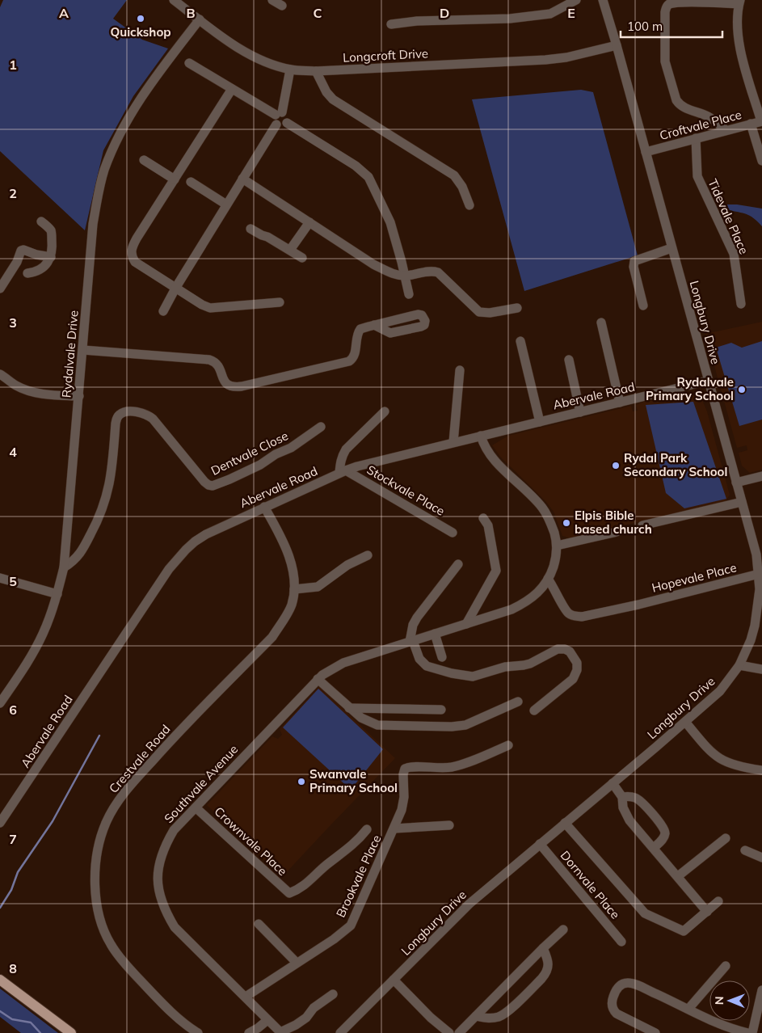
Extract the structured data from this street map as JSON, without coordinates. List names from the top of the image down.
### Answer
{
  "streets": {
    "street": [
      "Longcroft Drive",
      "Croftvale Place",
      "Tidevale Place",
      "Longbury Drive",
      "Rydalvale Drive",
      "Abervale Road",
      "Dentvale Close",
      "Stockvale Place",
      "Hopevale Place",
      "Crestvale Road",
      "Southvale Avenue",
      "Crownvale Place",
      "Brookvale Place",
      "Dornvale Place"
    ]
  },
  "crossings": [
    ["Longcroft Drive", "Longbury Drive"],
    ["Longcroft Drive", "Rydalvale Drive"],
    ["Croftvale Place", "Tidevale Place"],
    ["Croftvale Place", "Longbury Drive"],
    ["Longbury Drive", "Abervale Road"],
    ["Longbury Drive", "Hopevale Place"],
    ["Longbury Drive", "Dornvale Place"],
    ["Rydalvale Drive", "Dentvale Close"],
    ["Abervale Road", "Stockvale Place"],
    ["Abervale Road", "Crestvale Road"],
    ["Abervale Road", "Southvale Avenue"],
    ["Hopevale Place", "Southvale Avenue"],
    ["Southvale Avenue", "Crownvale Place"],
    ["Southvale Avenue", "Brookvale Place"]
  ],
  "places": [
    "Quickshop",
    "Rydalvale Primary School",
    "Rydal Park Secondary School",
    "Elpis Bible based church",
    "Swanvale Primary School"
  ],
  "scale_bar": "100 m",
  "north": "left",
  "grid": {
    "columns": [
      "A",
      "B",
      "C",
      "D",
      "E"
    ],
    "rows": [
      "1",
      "2",
      "3",
      "4",
      "5",
      "6",
      "7",
      "8"
    ]
  }
}
